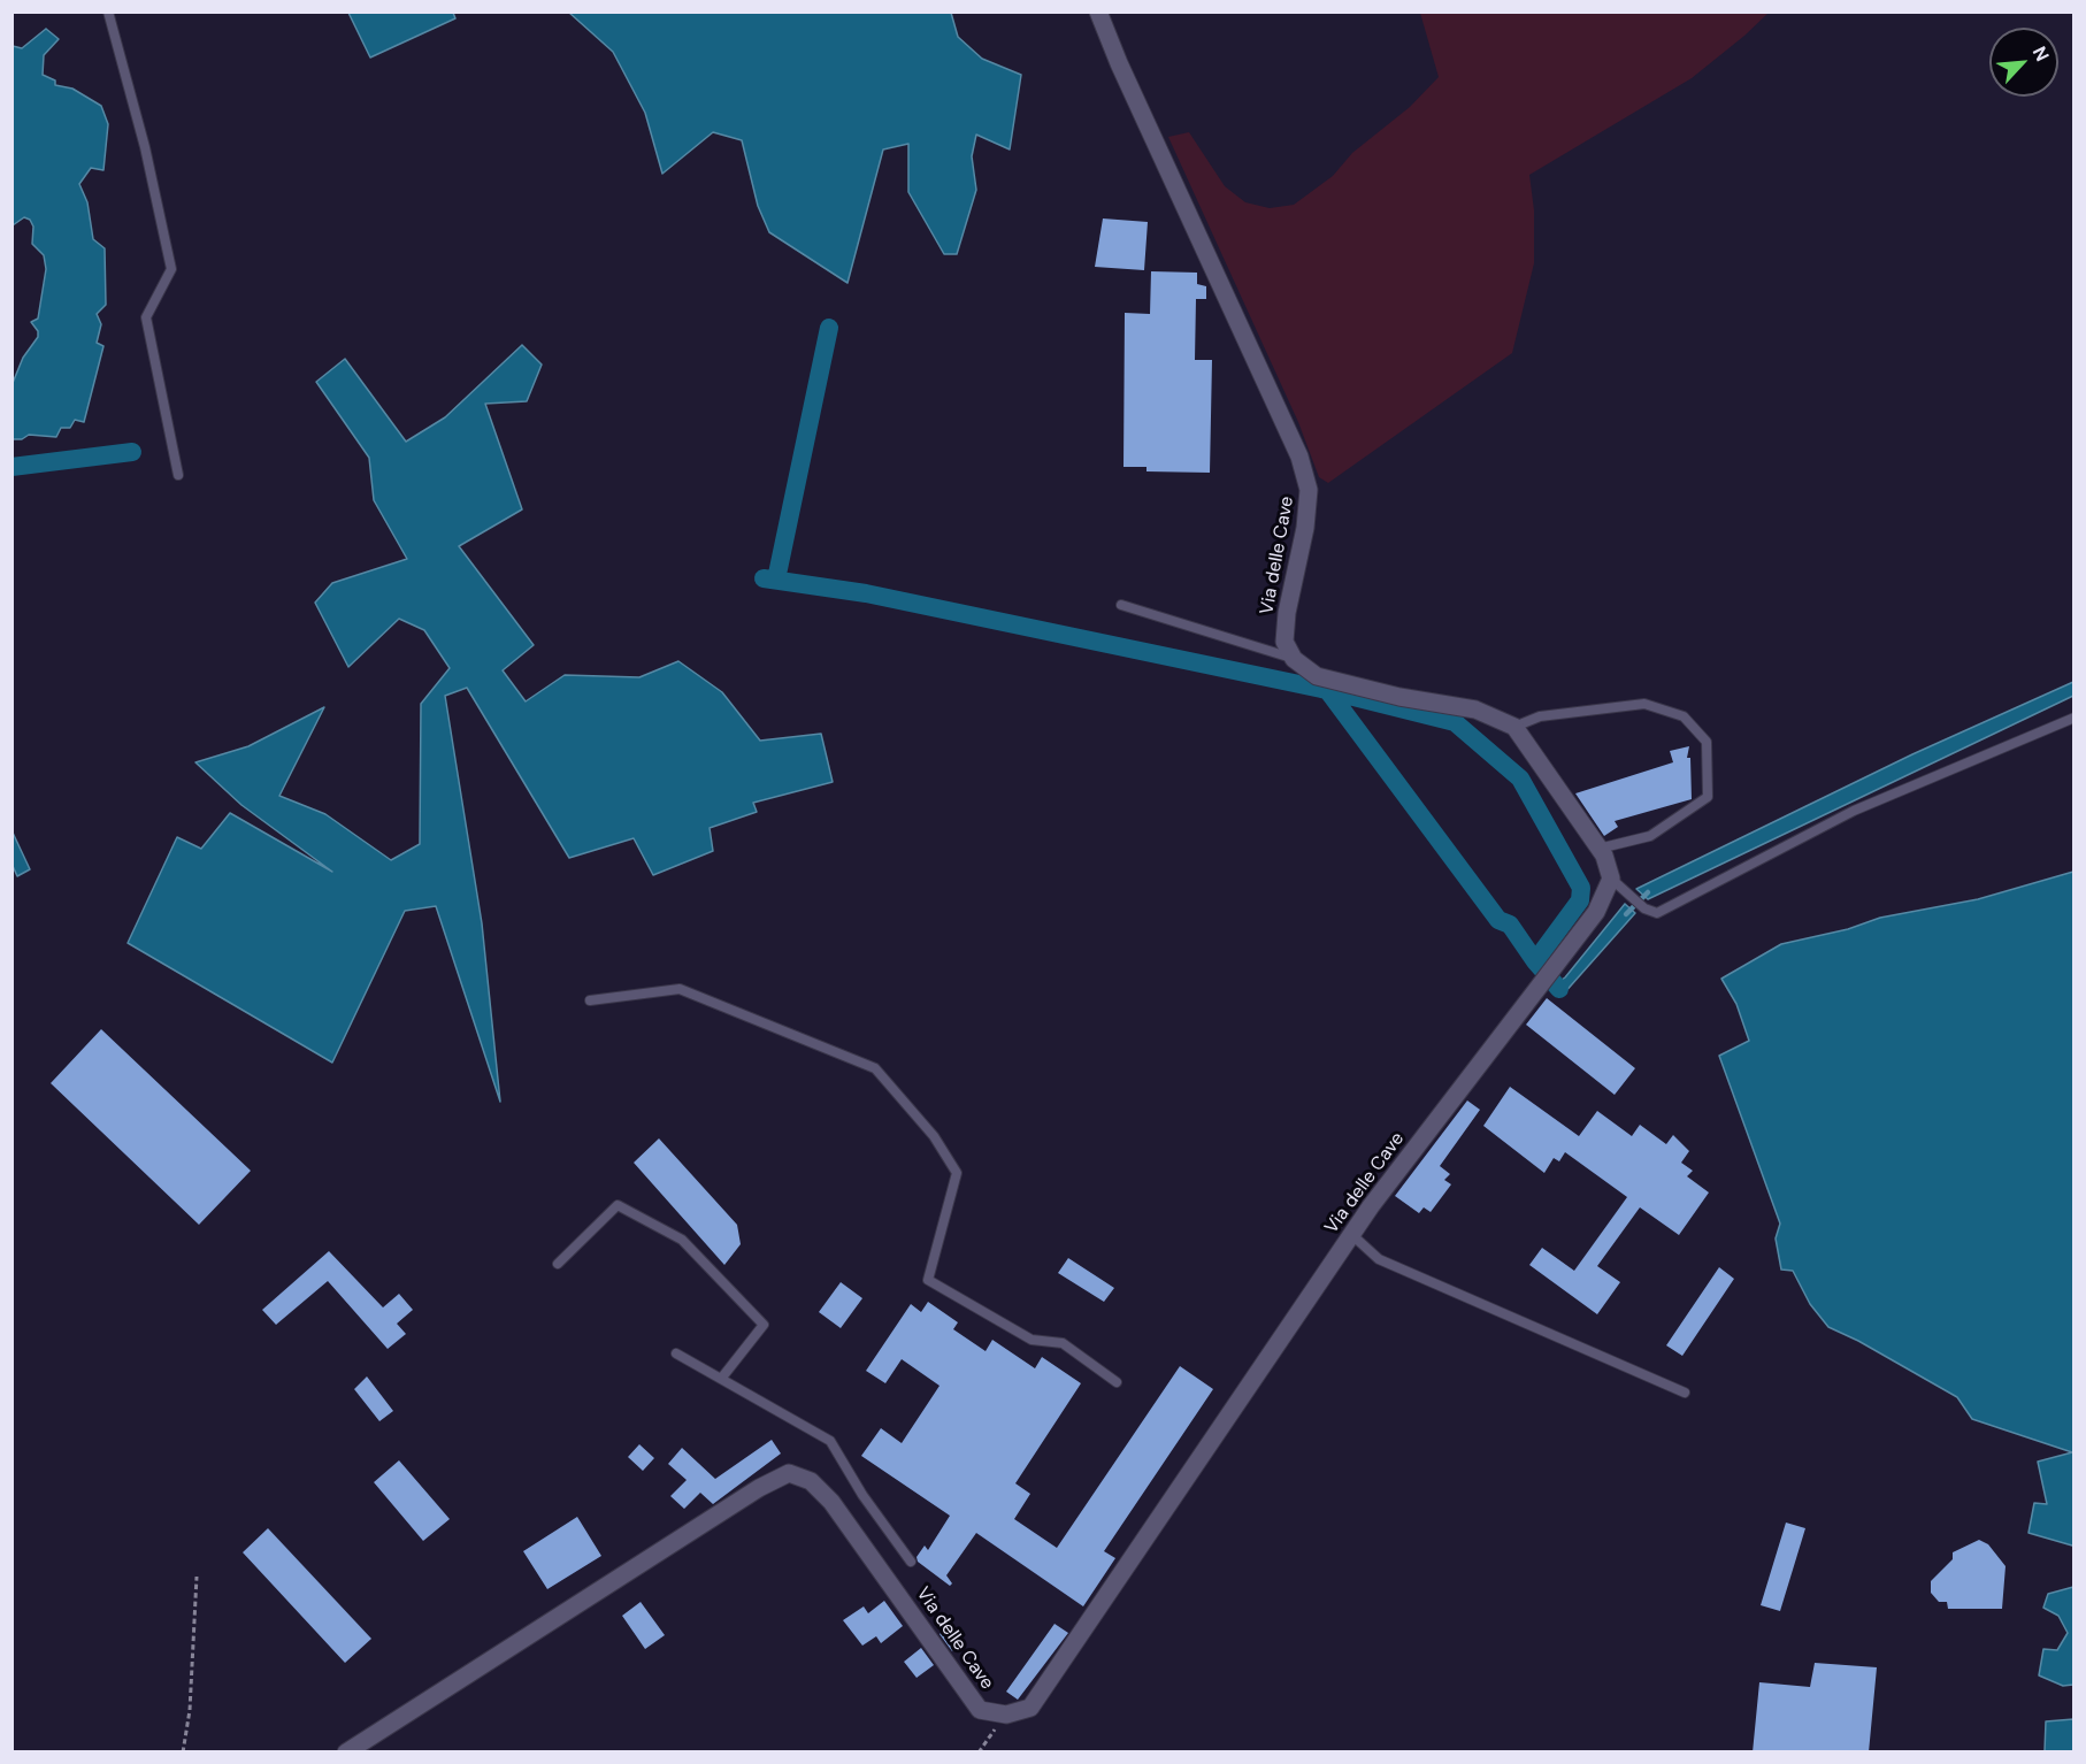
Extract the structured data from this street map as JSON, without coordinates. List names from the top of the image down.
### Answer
{
  "streets": {
    "street": ["Via delle Cave"]
  },
  "north": "top right"
}
